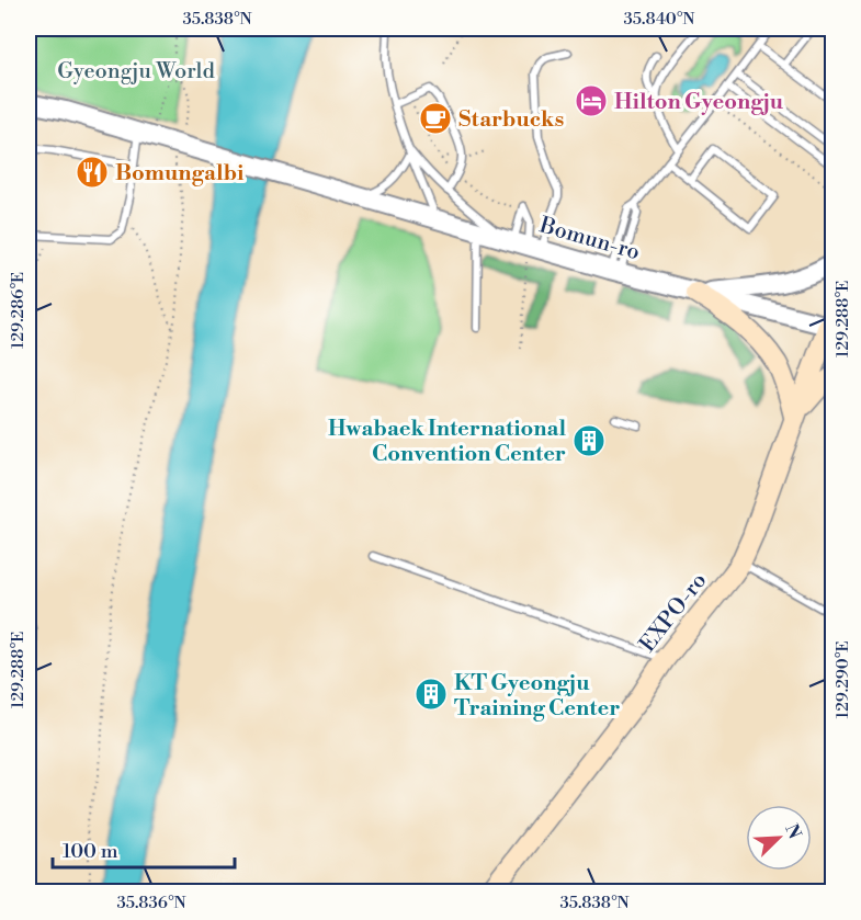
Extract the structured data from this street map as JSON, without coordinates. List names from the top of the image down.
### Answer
{
  "streets": {
    "main road": ["EXPO-ro"],
    "street": ["Bomun-ro"]
  },
  "crossings": [
    ["Bomun-ro", "EXPO-ro"]
  ],
  "parks": ["Gyeongju World"],
  "places": {
    "hotel": ["Hilton Gyeongju"],
    "cafe": ["Starbucks"],
    "restaurant": ["Bomungalbi"],
    "building": ["Hwabaek International Convention Center", "KT Gyeongju Training Center"]
  },
  "scale_bar": "100 m",
  "north": "top right",
  "coordinates": [
    "35.838°N",
    "35.840°N",
    "129.286°E",
    "129.288°E",
    "129.290°E",
    "35.836°N"
  ]
}
